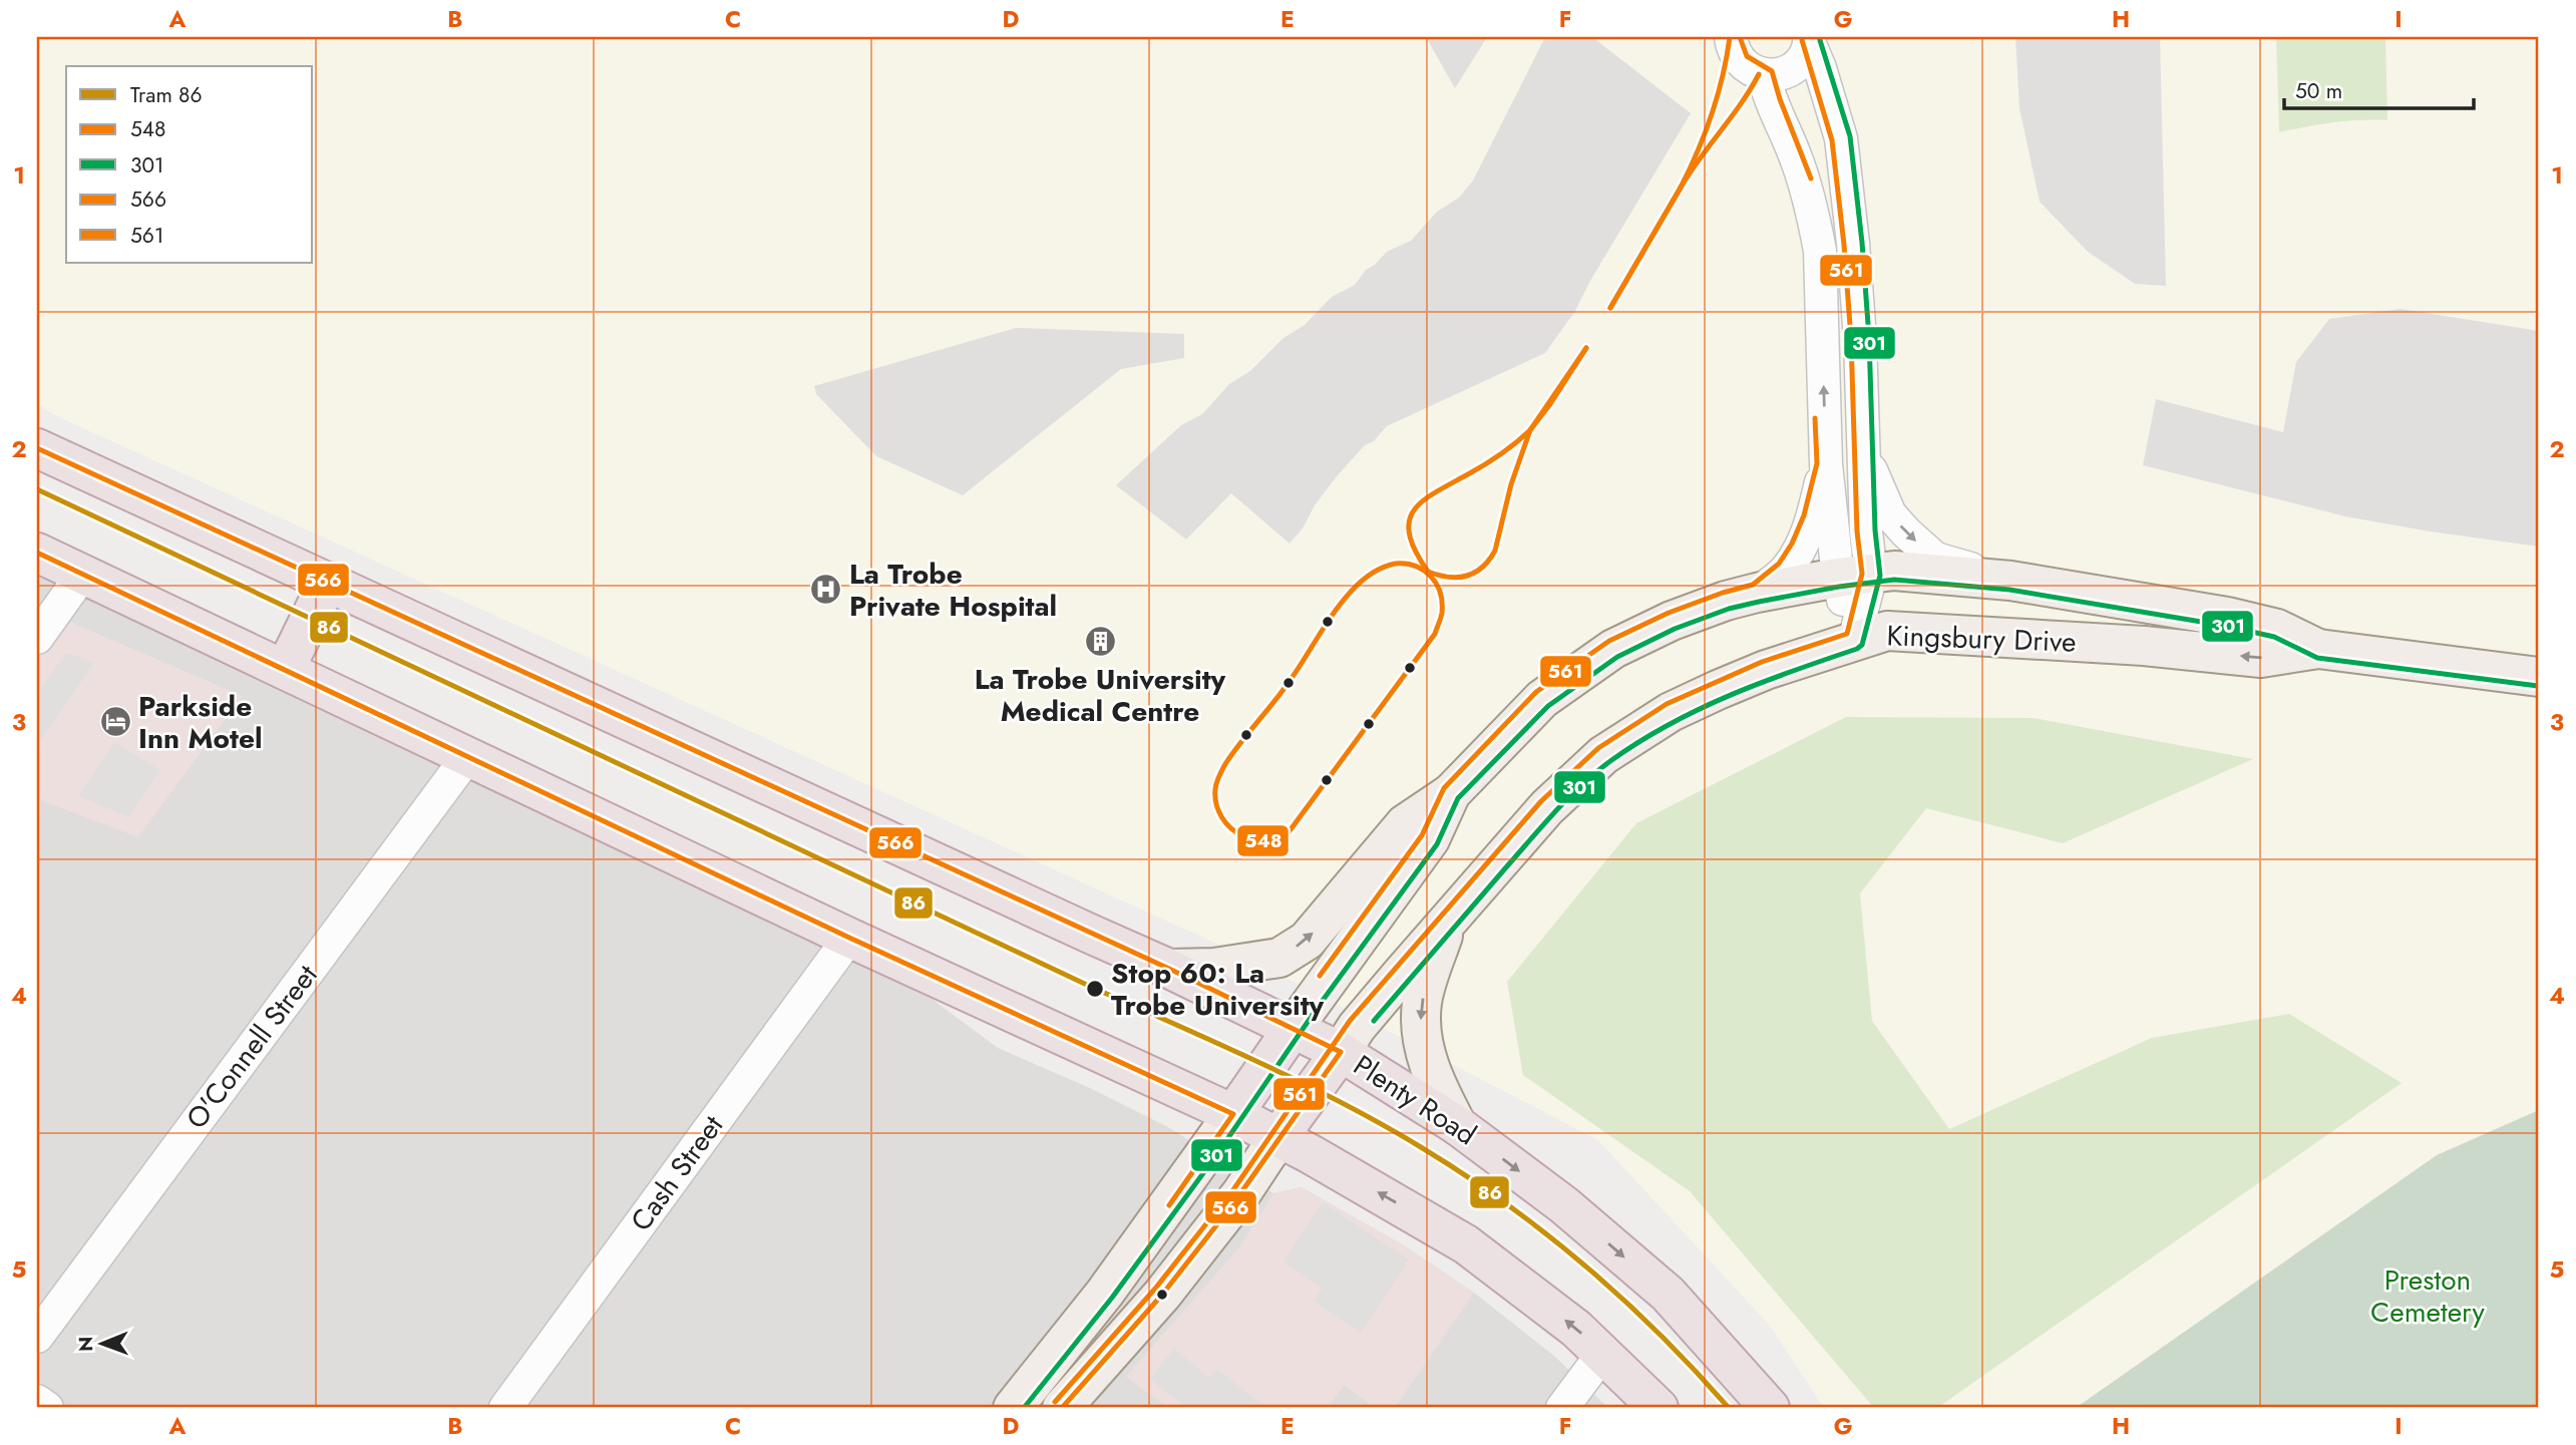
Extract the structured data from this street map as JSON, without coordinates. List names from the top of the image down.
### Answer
{
  "streets": {
    "highway": ["Plenty Road"],
    "main road": ["Kingsbury Drive"],
    "street": ["O'Connell Street", "Cash Street"]
  },
  "crossings": [
    ["Kingsbury Drive", "Plenty Road"]
  ],
  "parks": ["Preston Cemetery"],
  "places": {
    "hospital": ["La Trobe Private Hospital"],
    "building": ["La Trobe University Medical Centre"],
    "hotel": ["Parkside Inn Motel"],
    "other": ["Stop 60: La Trobe University"]
  },
  "lines": [
    "transit line 548",
    "transit line 301",
    "transit line 561",
    "transit line 566",
    "tram line 86"
  ],
  "legend": [
    "Tram 86",
    "548",
    "301",
    "566",
    "561"
  ],
  "scale_bar": "50 m",
  "north": "left",
  "grid": {
    "columns": [
      "A",
      "B",
      "C",
      "D",
      "E",
      "F",
      "G",
      "H",
      "I"
    ],
    "rows": [
      "1",
      "2",
      "3",
      "4",
      "5"
    ]
  }
}
